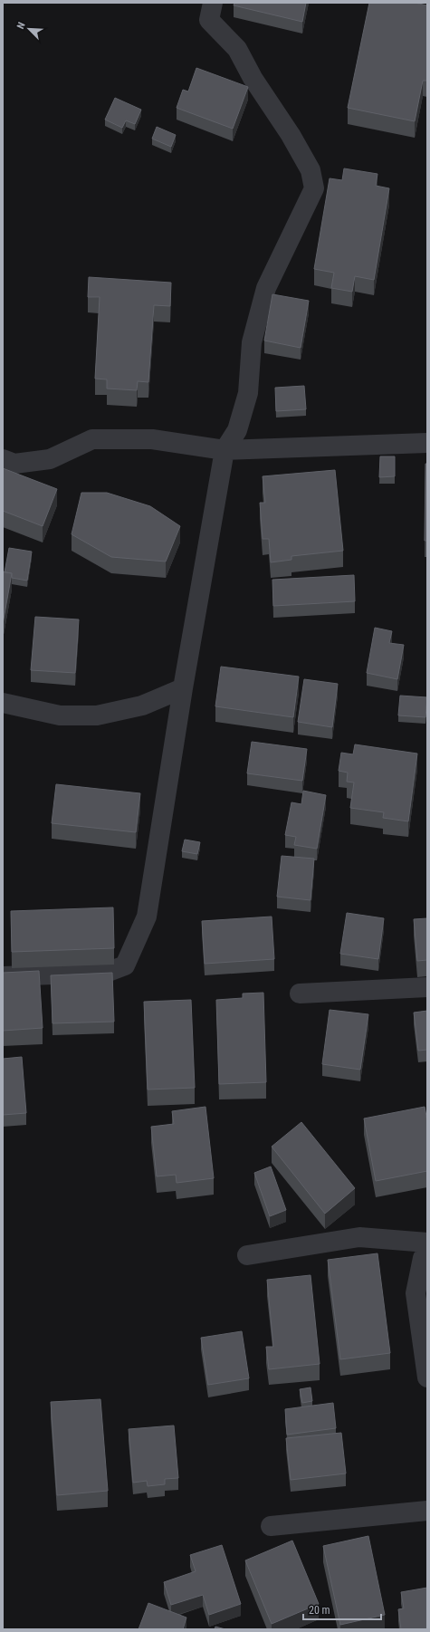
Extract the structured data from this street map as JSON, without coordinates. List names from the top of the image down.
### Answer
{
  "scale_bar": "20 m",
  "north": "top left"
}
